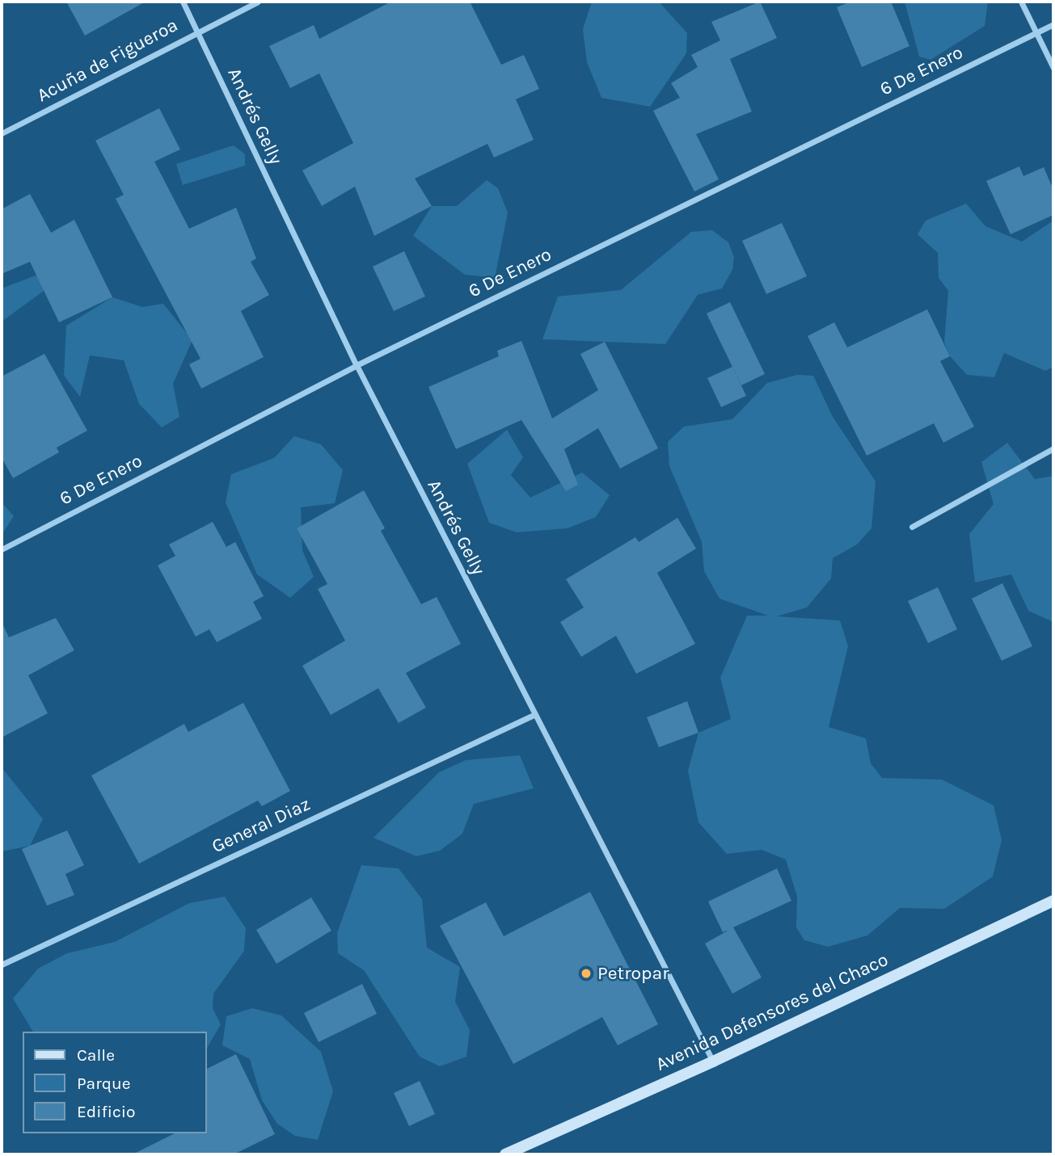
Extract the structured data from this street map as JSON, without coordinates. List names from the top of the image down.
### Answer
{
  "streets": {
    "main road": ["Avenida Defensores del Chaco"],
    "street": [
      "Acuña de Figueroa",
      "6 De Enero",
      "Andrés Gelly",
      "General Diaz"
    ]
  },
  "crossings": [
    ["Acuña de Figueroa", "Andrés Gelly"],
    ["6 De Enero", "Andrés Gelly"],
    ["Andrés Gelly", "General Diaz"],
    ["Andrés Gelly", "Avenida Defensores del Chaco"]
  ],
  "places": ["Petropar"],
  "legend": ["Calle", "Parque", "Edificio"]
}
